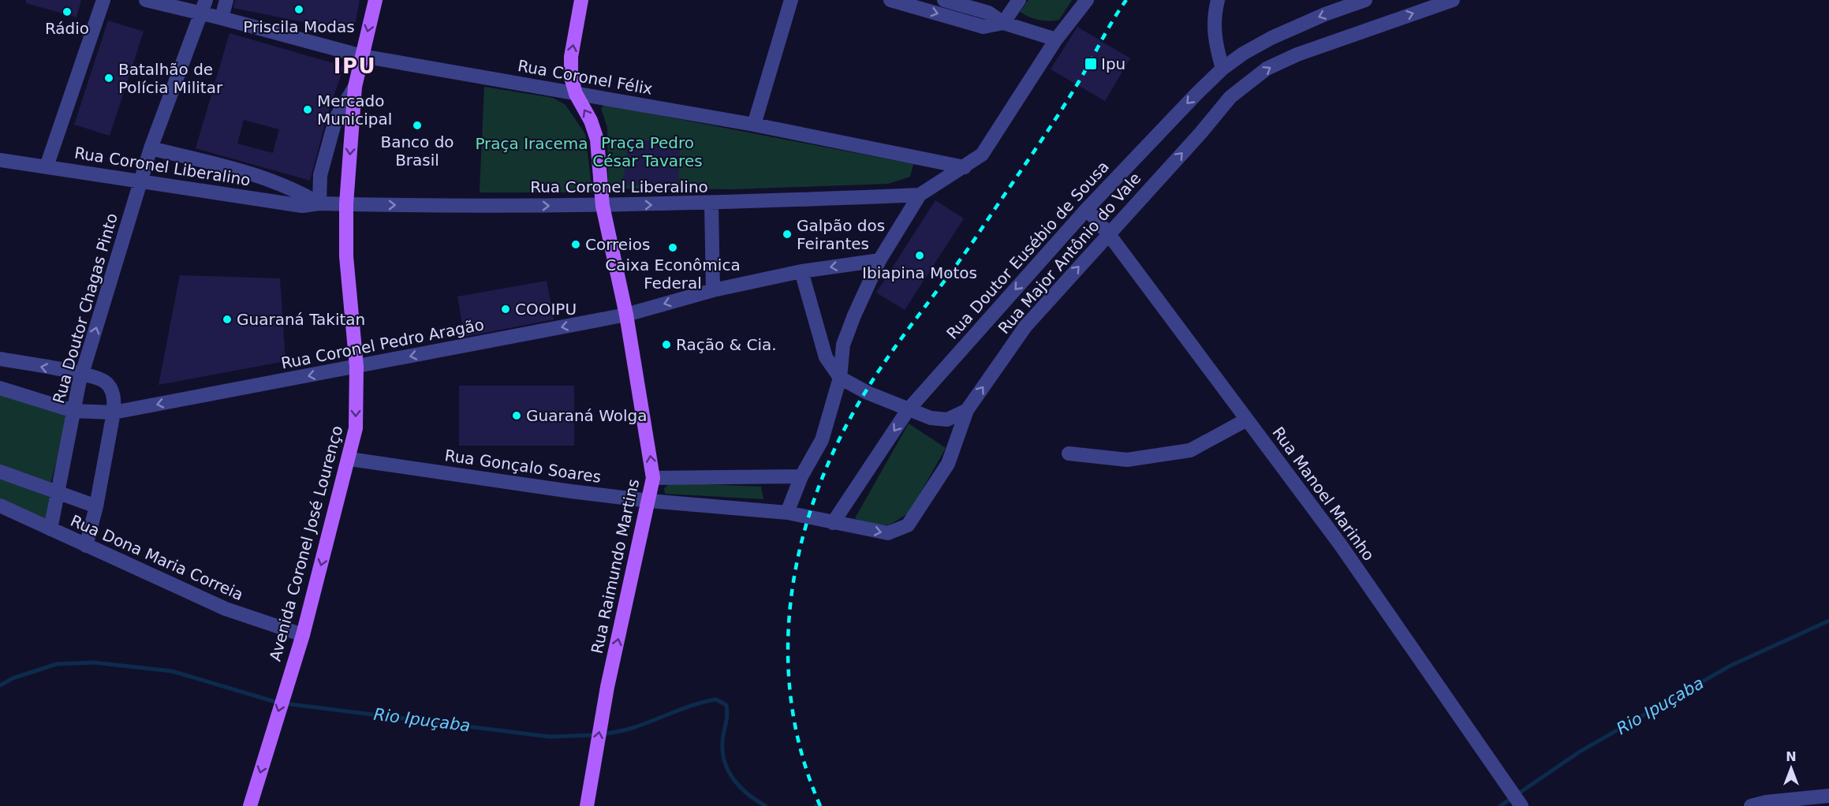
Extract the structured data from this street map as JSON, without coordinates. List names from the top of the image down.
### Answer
{
  "streets": {
    "main road": ["Avenida Coronel José Lourenço", "Rua Raimundo Martins"],
    "street": [
      "Rua Coronel Félix",
      "Rua Coronel Liberalino",
      "Rua Doutor Eusébio de Sousa",
      "Rua Major Antônio do Vale",
      "Rua Doutor Chagas Pinto",
      "Rua Coronel Pedro Aragão",
      "Rua Gonçalo Soares",
      "Rua Manoel Marinho",
      "Rua Dona Maria Correia"
    ]
  },
  "crossings": [
    ["Rua Coronel Félix", "Rua Doutor Chagas Pinto"],
    ["Rua Coronel Félix", "Avenida Coronel José Lourenço"],
    ["Rua Coronel Félix", "Rua Raimundo Martins"],
    ["Rua Coronel Liberalino", "Rua Doutor Chagas Pinto"],
    ["Rua Coronel Liberalino", "Avenida Coronel José Lourenço"],
    ["Rua Coronel Liberalino", "Rua Raimundo Martins"],
    ["Rua Doutor Eusébio de Sousa", "Rua Major Antônio do Vale"],
    ["Rua Doutor Eusébio de Sousa", "Rua Gonçalo Soares"],
    ["Rua Doutor Eusébio de Sousa", "Rua Manoel Marinho"],
    ["Rua Major Antônio do Vale", "Rua Gonçalo Soares"],
    ["Rua Major Antônio do Vale", "Rua Manoel Marinho"],
    ["Rua Doutor Chagas Pinto", "Rua Coronel Pedro Aragão"],
    ["Rua Doutor Chagas Pinto", "Rua Dona Maria Correia"],
    ["Rua Coronel Pedro Aragão", "Avenida Coronel José Lourenço"],
    ["Rua Coronel Pedro Aragão", "Rua Raimundo Martins"],
    ["Rua Gonçalo Soares", "Avenida Coronel José Lourenço"],
    ["Rua Gonçalo Soares", "Rua Raimundo Martins"],
    ["Avenida Coronel José Lourenço", "Rua Dona Maria Correia"]
  ],
  "one_way": [
    "Rua Major Antônio do Vale",
    "Rua Doutor Chagas Pinto",
    "Rua Coronel Pedro Aragão",
    "Avenida Coronel José Lourenço",
    "Rua Raimundo Martins"
  ],
  "districts": ["IPU"],
  "water": ["Rio Ipuçaba"],
  "parks": ["Praça Pedro César Tavares", "Praça Iracema"],
  "places": {
    "other": [
      "Priscila Modas",
      "Rádio",
      "Batalhão de Polícia Militar",
      "Mercado Municipal",
      "Banco do Brasil",
      "Galpão dos Feirantes",
      "Correios",
      "Caixa Econômica Federal",
      "Ibiapina Motos",
      "COOIPU",
      "Guaraná Takitan",
      "Ração & Cia.",
      "Guaraná Wolga"
    ],
    "transit": ["Ipu"]
  },
  "north": "top"
}
